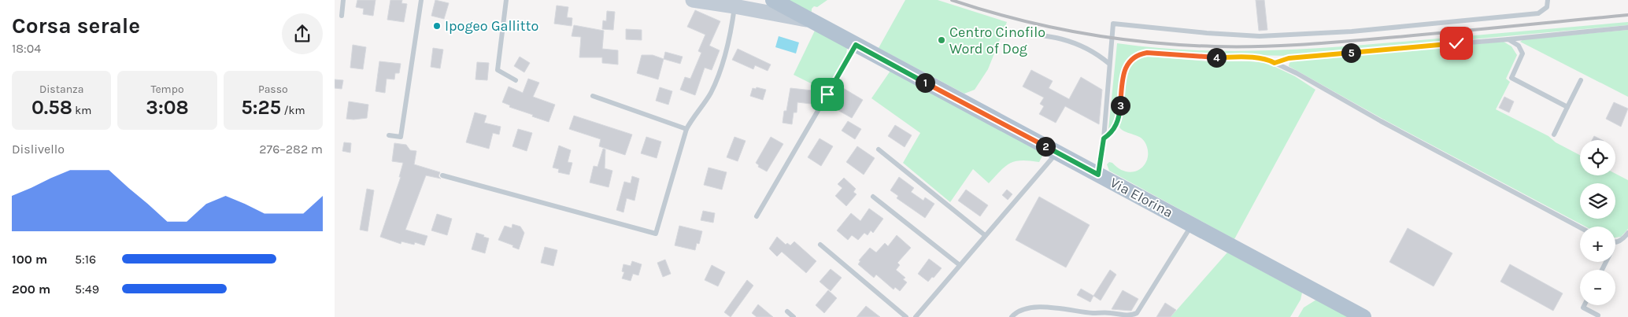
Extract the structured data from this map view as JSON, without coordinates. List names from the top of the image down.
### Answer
{
  "streets": {
    "main road": ["Via Elorina"]
  },
  "places": ["Ipogeo Gallitto", "Centro Cinofilo Word of Dog"],
  "page": {
    "heading": ["Corsa serale", "18:04"],
    "pins": [
      "5",
      "4",
      "1",
      "3",
      "2"
    ],
    "stats": [
      ["Distanza", "0.58 km"],
      ["Tempo", "3:08"],
      ["Passo", "5:25 /km"]
    ],
    "chart": ["Dislivello", "276–282 m"],
    "map_buttons": ["+", "−"],
    "list": [
      {
        "name": "100 m",
        "note": "5:16"
      },
      {
        "name": "200 m",
        "note": "5:49"
      }
    ]
  }
}
